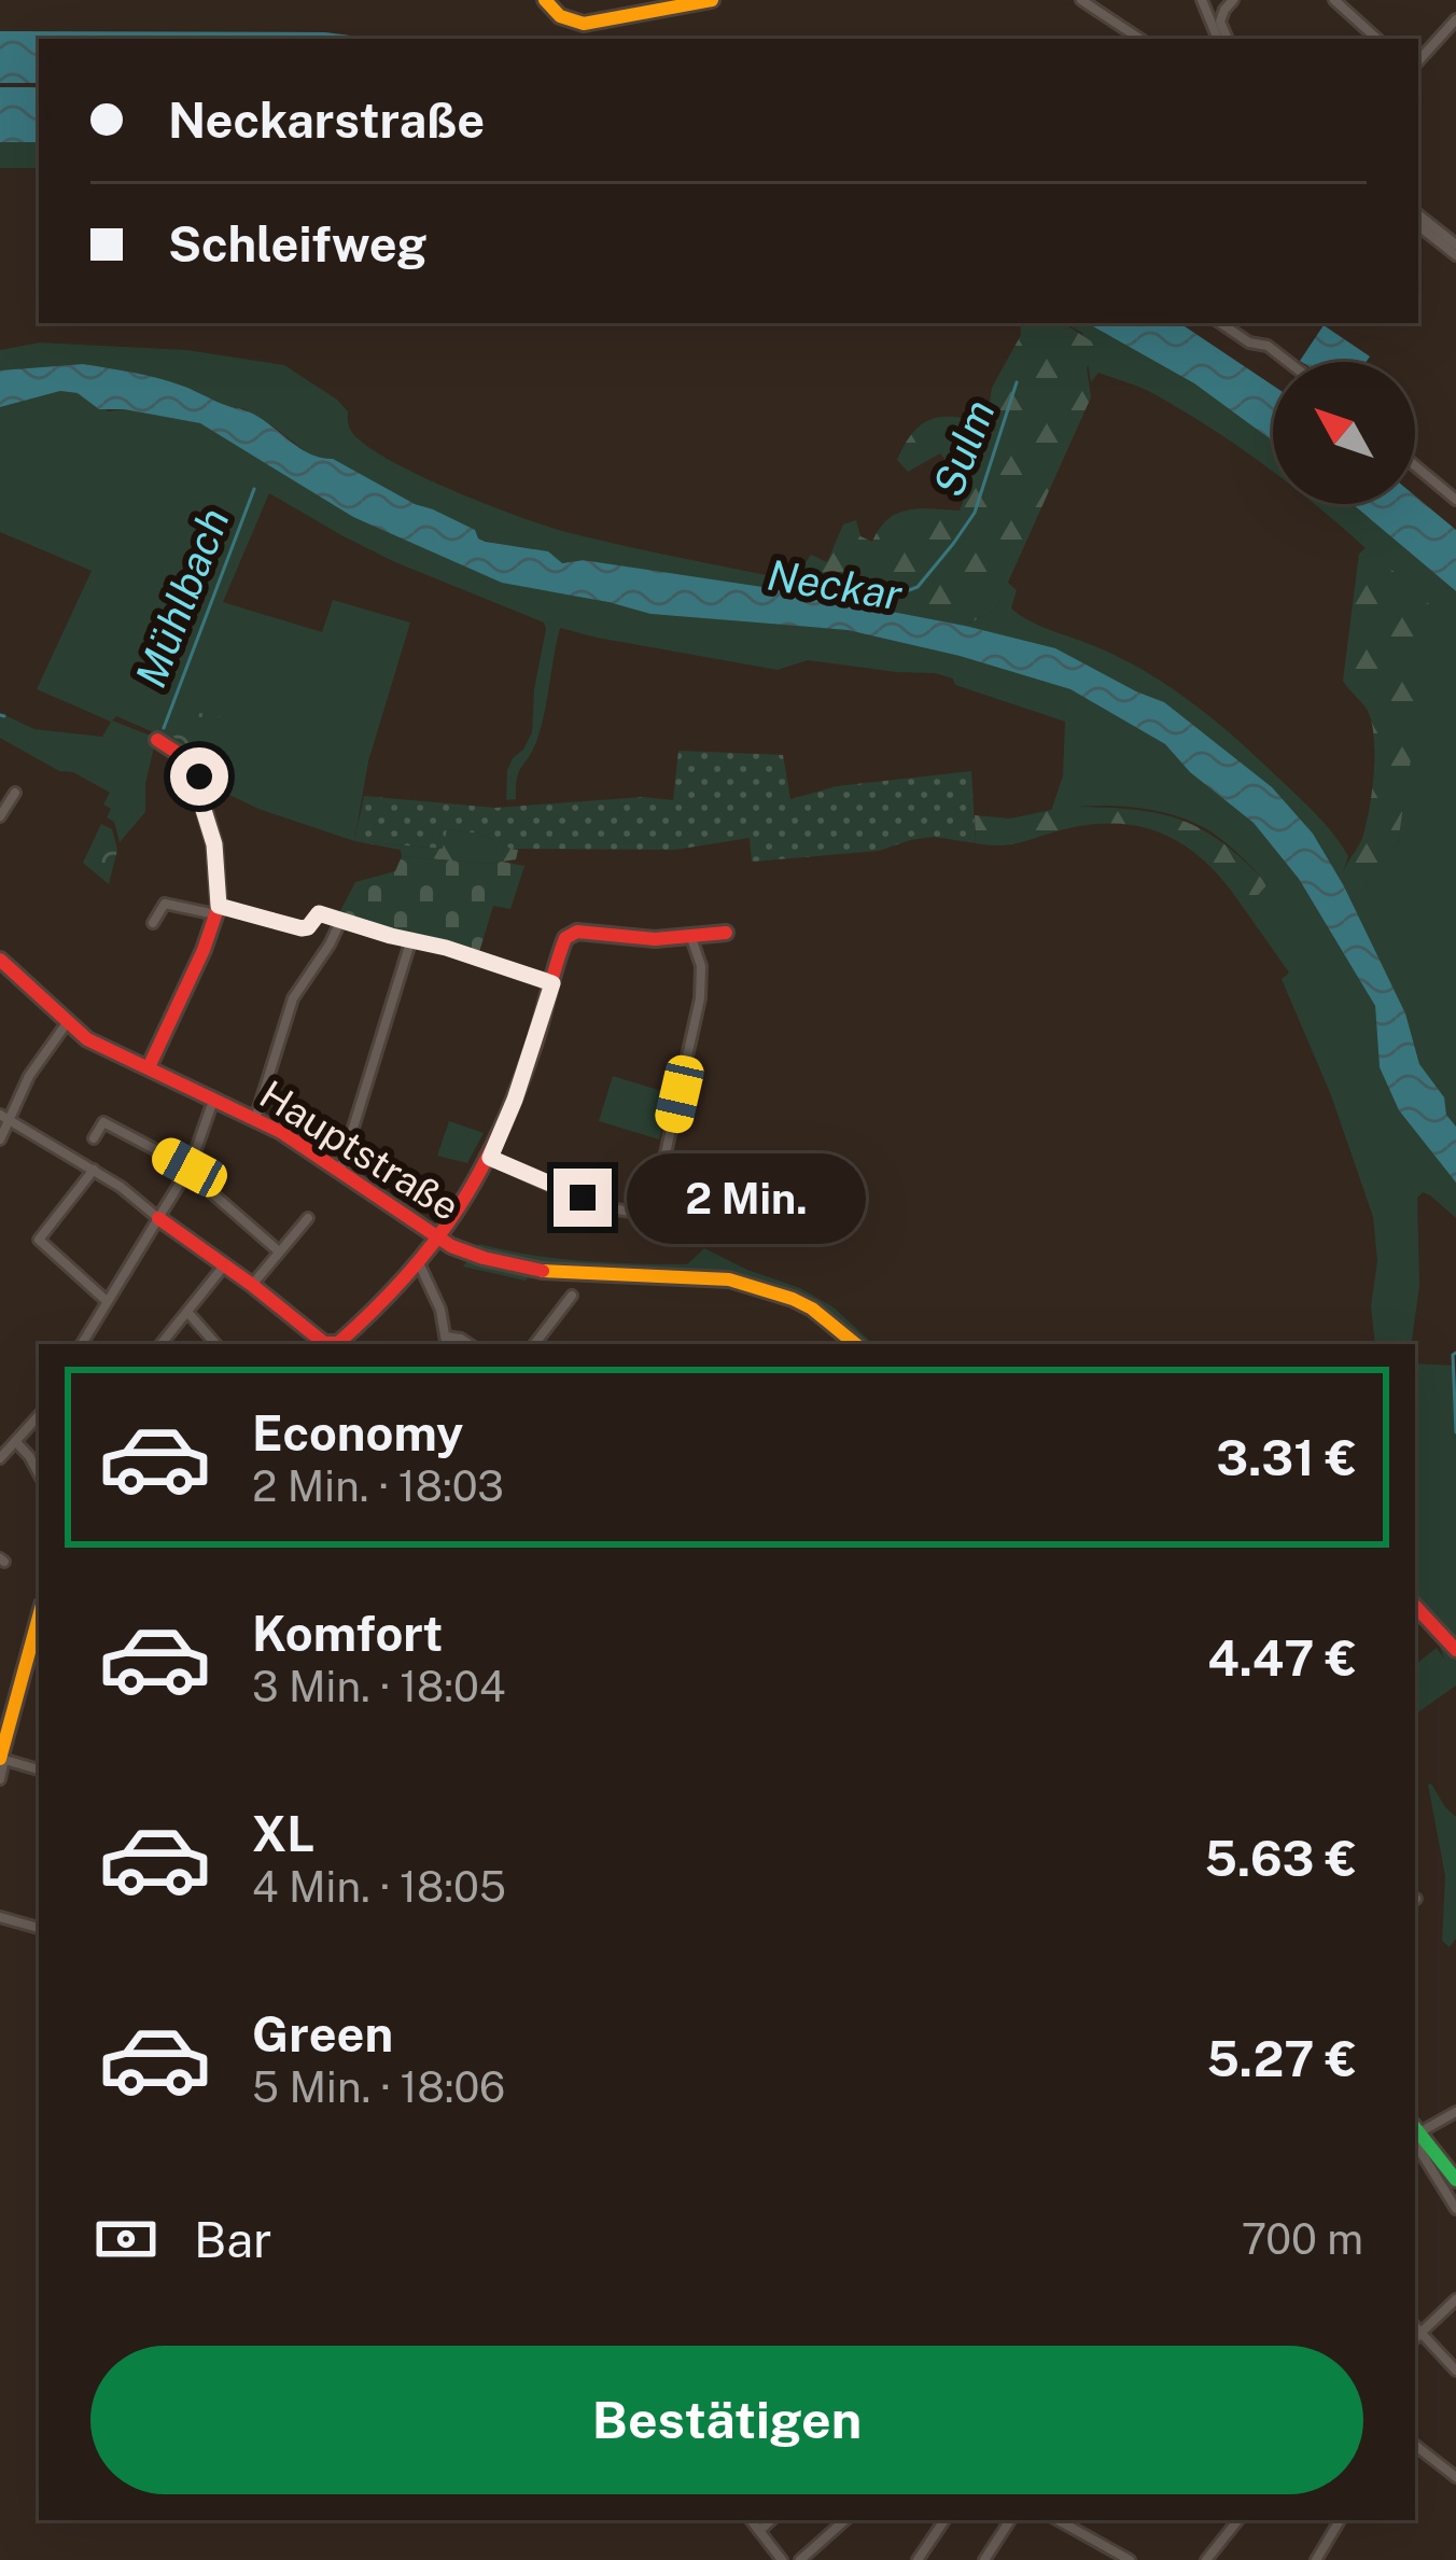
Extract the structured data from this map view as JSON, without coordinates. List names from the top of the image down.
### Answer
{
  "streets": {
    "street": ["Hauptstraße"]
  },
  "water": ["Sulm", "Neckar", "Mühlbach"],
  "north": "top left",
  "page": {
    "banner": ["Neckarstraße", "Schleifweg"],
    "bubble": "2 Min.",
    "list": [
      {
        "name": "Economy",
        "note": "2 Min. · 18:03",
        "value": "3.31 €"
      },
      {
        "name": "Komfort",
        "note": "3 Min. · 18:04",
        "value": "4.47 €"
      },
      {
        "name": "XL",
        "note": "4 Min. · 18:05",
        "value": "5.63 €"
      },
      {
        "name": "Green",
        "note": "5 Min. · 18:06",
        "value": "5.27 €"
      }
    ],
    "pay": ["Bar", "700 m"],
    "buttons": "Bestätigen"
  }
}
